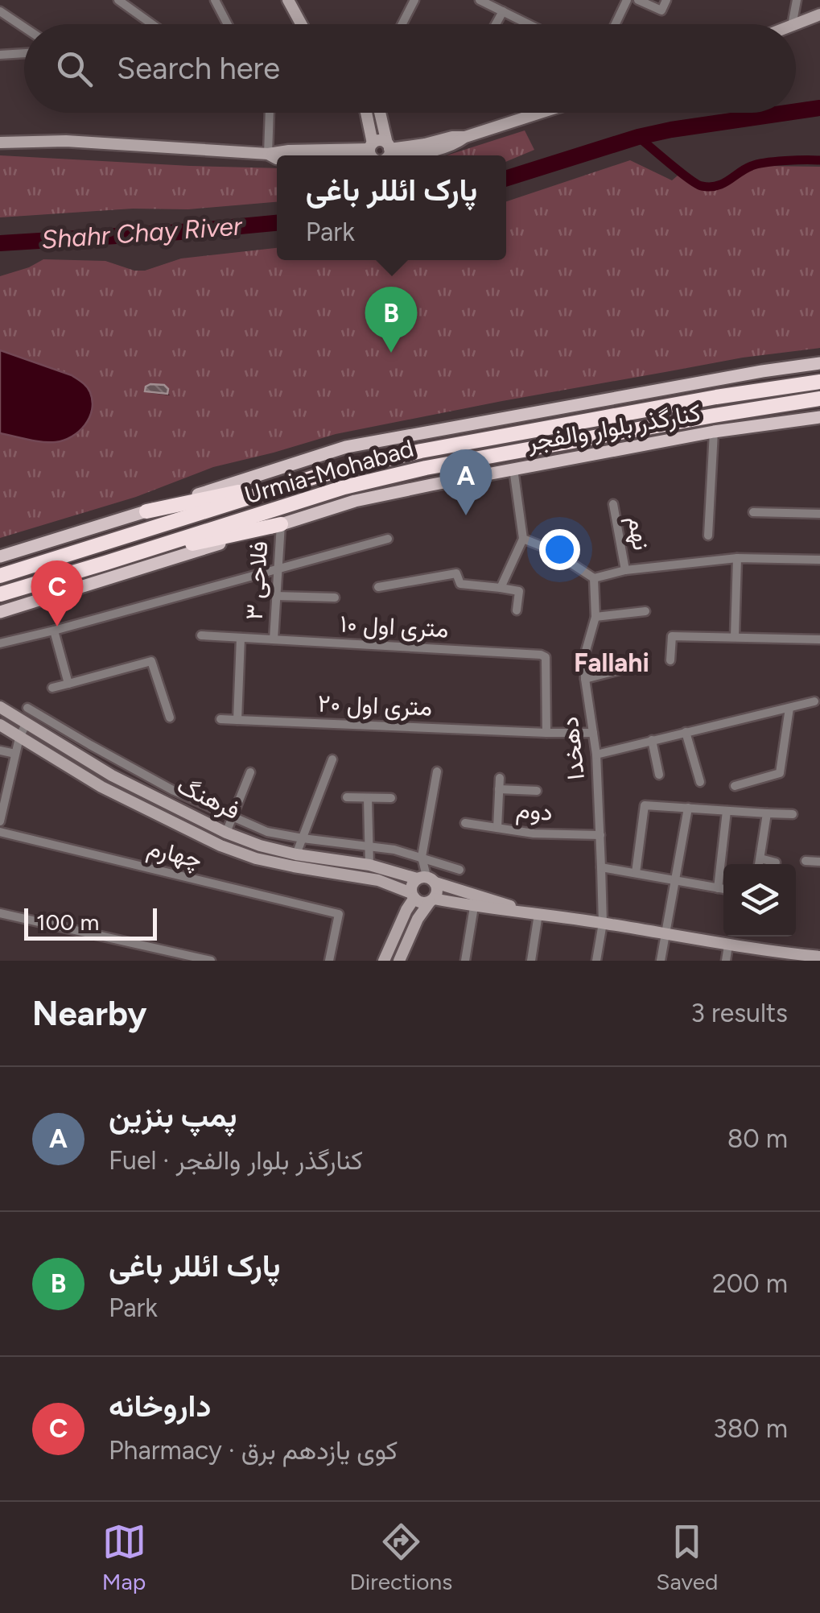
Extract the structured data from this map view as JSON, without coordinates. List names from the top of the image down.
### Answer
{
  "streets": {
    "highway": ["Urmia-Mohabad"],
    "main road": ["کنارگذر بلوار والفجر"],
    "street": [
      "نهم",
      "فلاحی ۳",
      "۱۰ متری اول",
      "۲۰ متری اول",
      "دهخدا",
      "فرهنگ",
      "دوم",
      "چهارم"
    ]
  },
  "crossings": [
    ["کنارگذر بلوار والفجر", "فلاحی ۳"],
    ["فلاحی ۳", "۱۰ متری اول"],
    ["۱۰ متری اول", "۲۰ متری اول"],
    ["۲۰ متری اول", "دهخدا"],
    ["دهخدا", "فرهنگ"],
    ["دهخدا", "دوم"]
  ],
  "districts": ["Fallahi"],
  "water": ["Shahr Chay River"],
  "scale_bar": "100 m",
  "page": {
    "search": "Search here",
    "popup": ["پارک ائللر باغی", "Park"],
    "pins": ["B", "A", "C"],
    "scale": "100 m",
    "heading": ["Nearby", "3 results"],
    "list": [
      {
        "mark": "A",
        "name": "پمپ بنزین",
        "note": "Fuel · کنارگذر بلوار والفجر",
        "value": "80 m"
      },
      {
        "mark": "B",
        "name": "پارک ائللر باغی",
        "note": "Park",
        "value": "200 m"
      },
      {
        "mark": "C",
        "name": "داروخانه",
        "note": "Pharmacy · کوی یازدهم برق",
        "value": "380 m"
      }
    ],
    "nav": ["Map", "Directions", "Saved"]
  }
}
